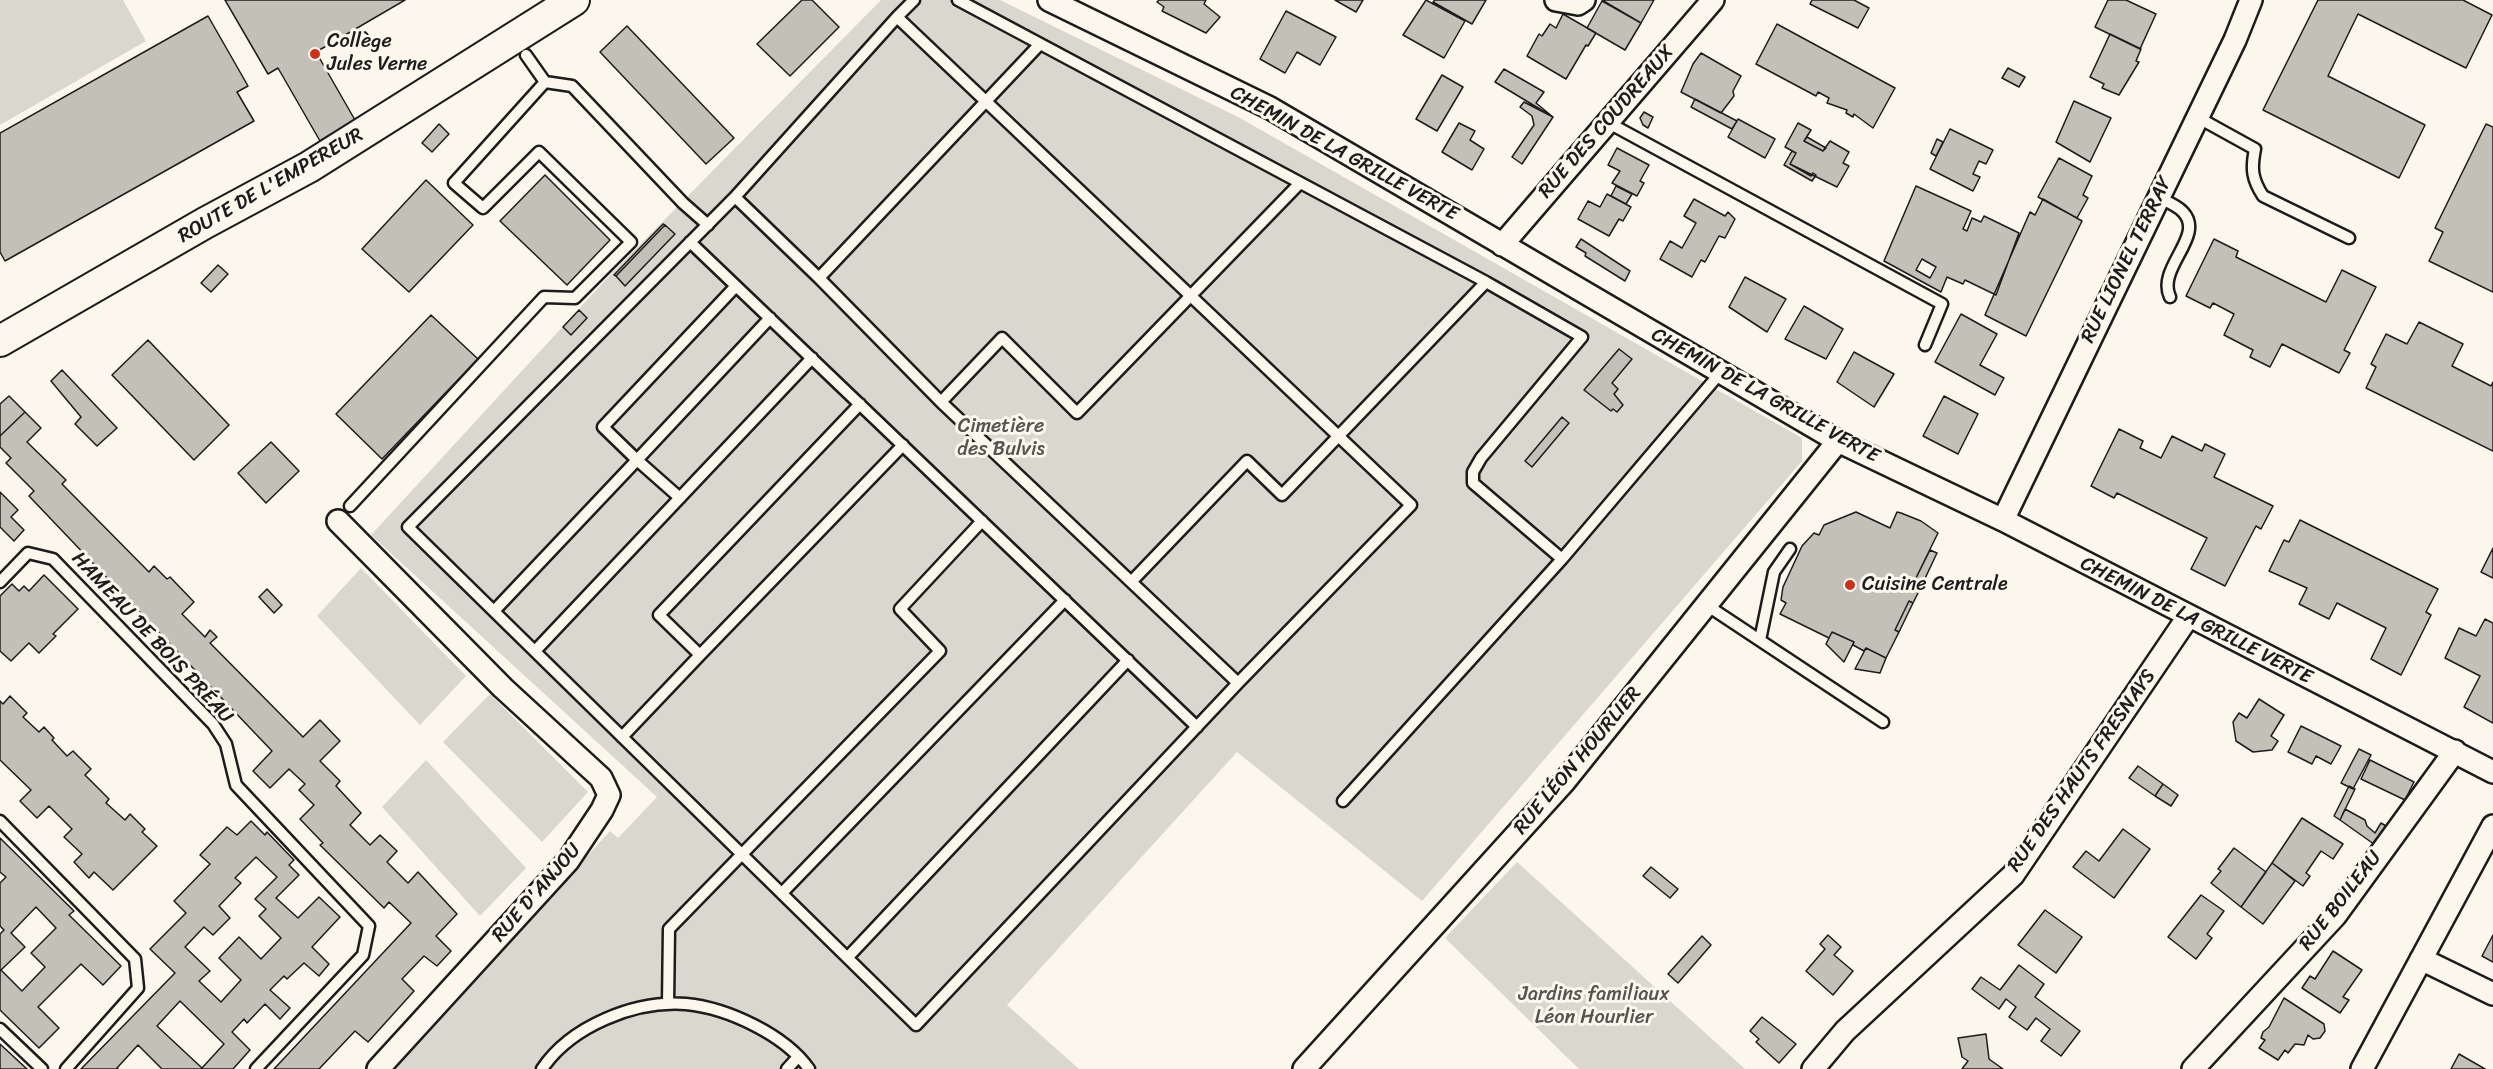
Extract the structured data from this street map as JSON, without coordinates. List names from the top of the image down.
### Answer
{
  "streets": {
    "main road": ["ROUTE DE L'EMPEREUR"],
    "street": [
      "RUE DES COUDREAUX",
      "CHEMIN DE LA GRILLE VERTE",
      "RUE LIONEL TERRAY",
      "RUE LÉON HOURLIER",
      "RUE DES HAUTS FRESNAYS",
      "RUE D'ANJOU",
      "RUE BOILEAU"
    ],
    "lane": ["HAMEAU DE BOIS PRÉAU"]
  },
  "crossings": [
    ["RUE DES COUDREAUX", "CHEMIN DE LA GRILLE VERTE"],
    ["CHEMIN DE LA GRILLE VERTE", "RUE LIONEL TERRAY"],
    ["CHEMIN DE LA GRILLE VERTE", "RUE LÉON HOURLIER"],
    ["CHEMIN DE LA GRILLE VERTE", "RUE DES HAUTS FRESNAYS"],
    ["CHEMIN DE LA GRILLE VERTE", "RUE BOILEAU"]
  ],
  "parks": ["Cimetière des Bulvis", "Jardins familiaux Léon Hourlier"],
  "places": ["Collège Jules Verne", "Cuisine Centrale"]
}
